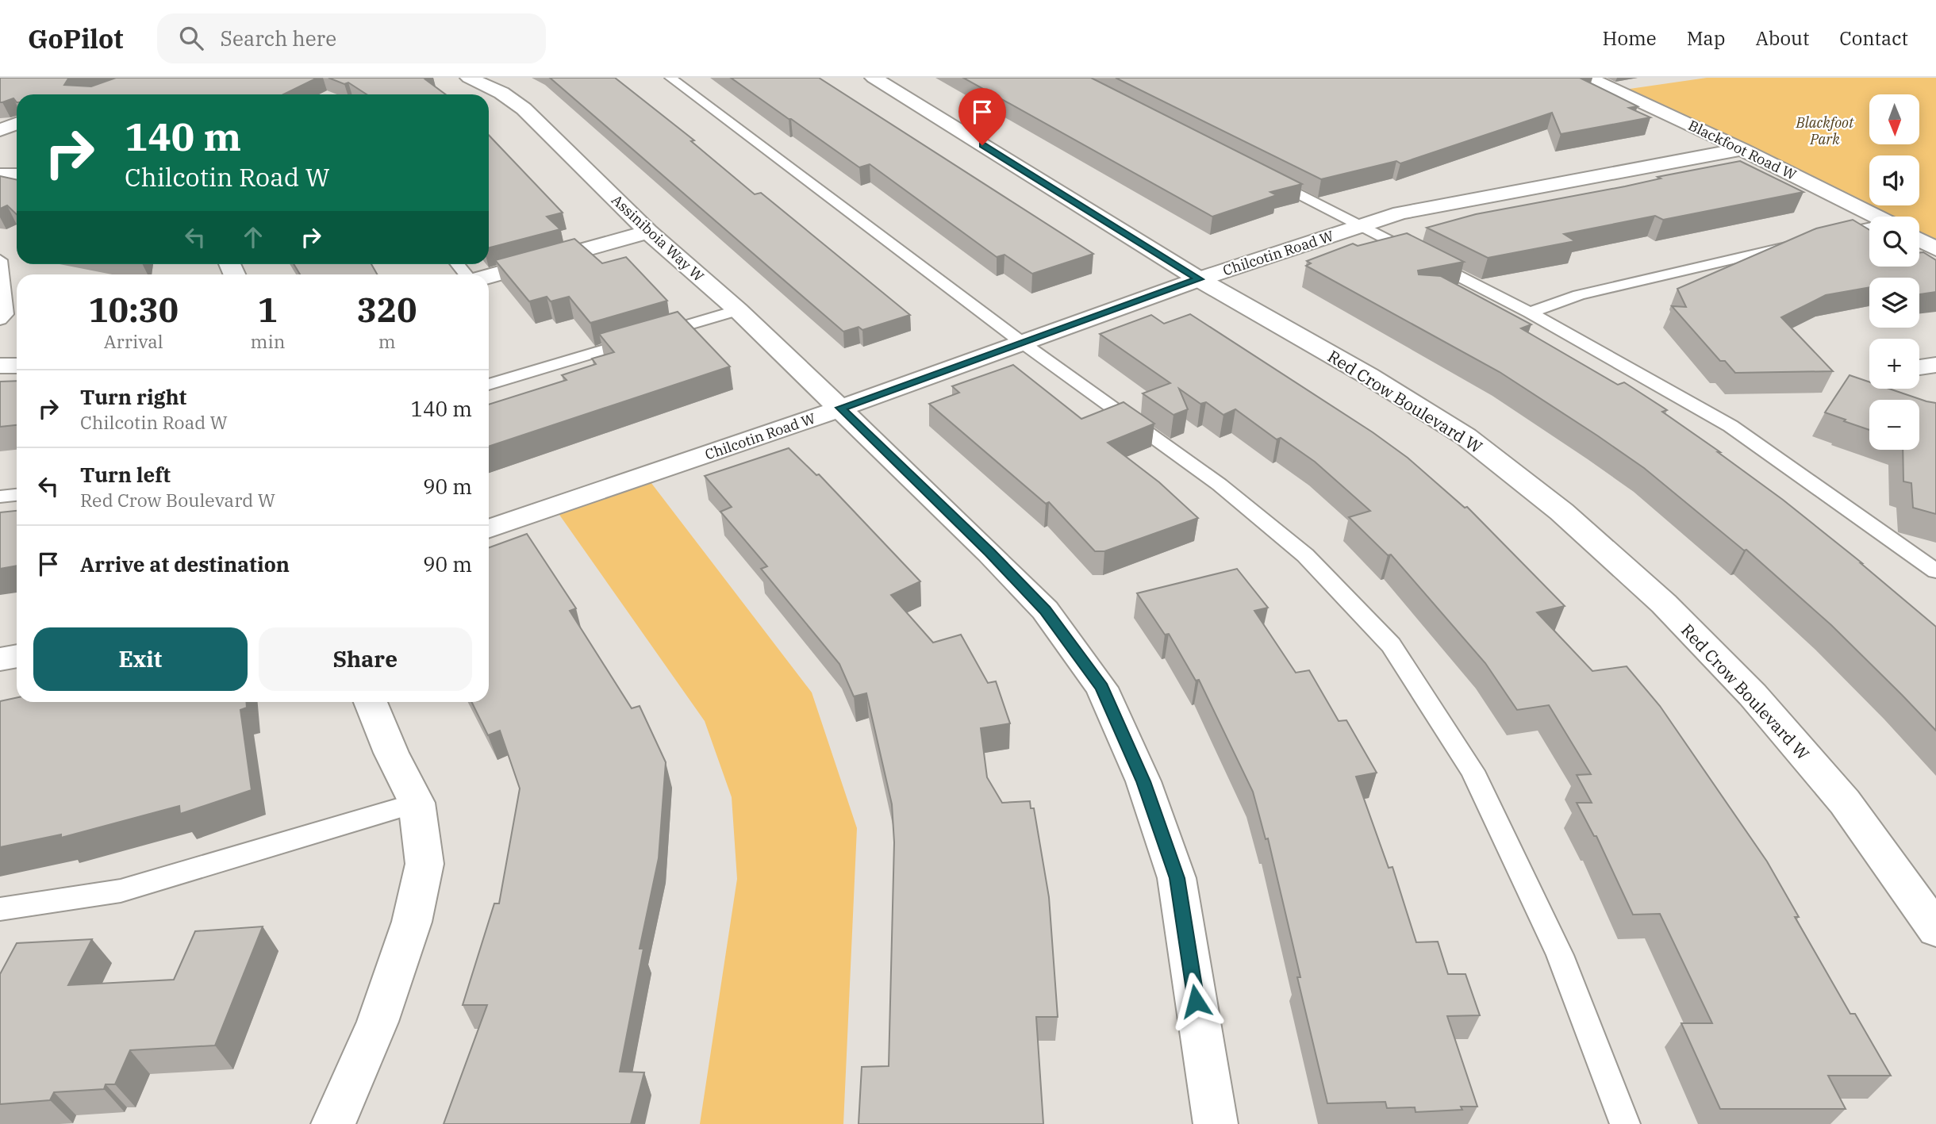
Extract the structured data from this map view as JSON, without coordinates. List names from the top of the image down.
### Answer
{
  "streets": {
    "street": [
      "Blackfoot Road W",
      "Assiniboia Way W",
      "Chilcotin Road W",
      "Red Crow Boulevard W"
    ]
  },
  "crossings": [
    ["Blackfoot Road W", "Chilcotin Road W"],
    ["Assiniboia Way W", "Chilcotin Road W"],
    ["Chilcotin Road W", "Red Crow Boulevard W"]
  ],
  "parks": ["Blackfoot Park"],
  "north": "bottom",
  "page": {
    "header": "GoPilot",
    "search": "Search here",
    "nav": [
      "Home",
      "Map",
      "About",
      "Contact"
    ],
    "map_buttons": ["+", "−"],
    "turn": ["140 m", "Chilcotin Road W"],
    "eta": [
      "10:30",
      "Arrival",
      "1",
      "min",
      "320",
      "m"
    ],
    "list": [
      {
        "name": "Turn right",
        "note": "Chilcotin Road W",
        "value": "140 m"
      },
      {
        "name": "Turn left",
        "note": "Red Crow Boulevard W",
        "value": "90 m"
      },
      {
        "name": "Arrive at destination",
        "value": "90 m"
      }
    ],
    "buttons": ["Exit", "Share"]
  }
}
